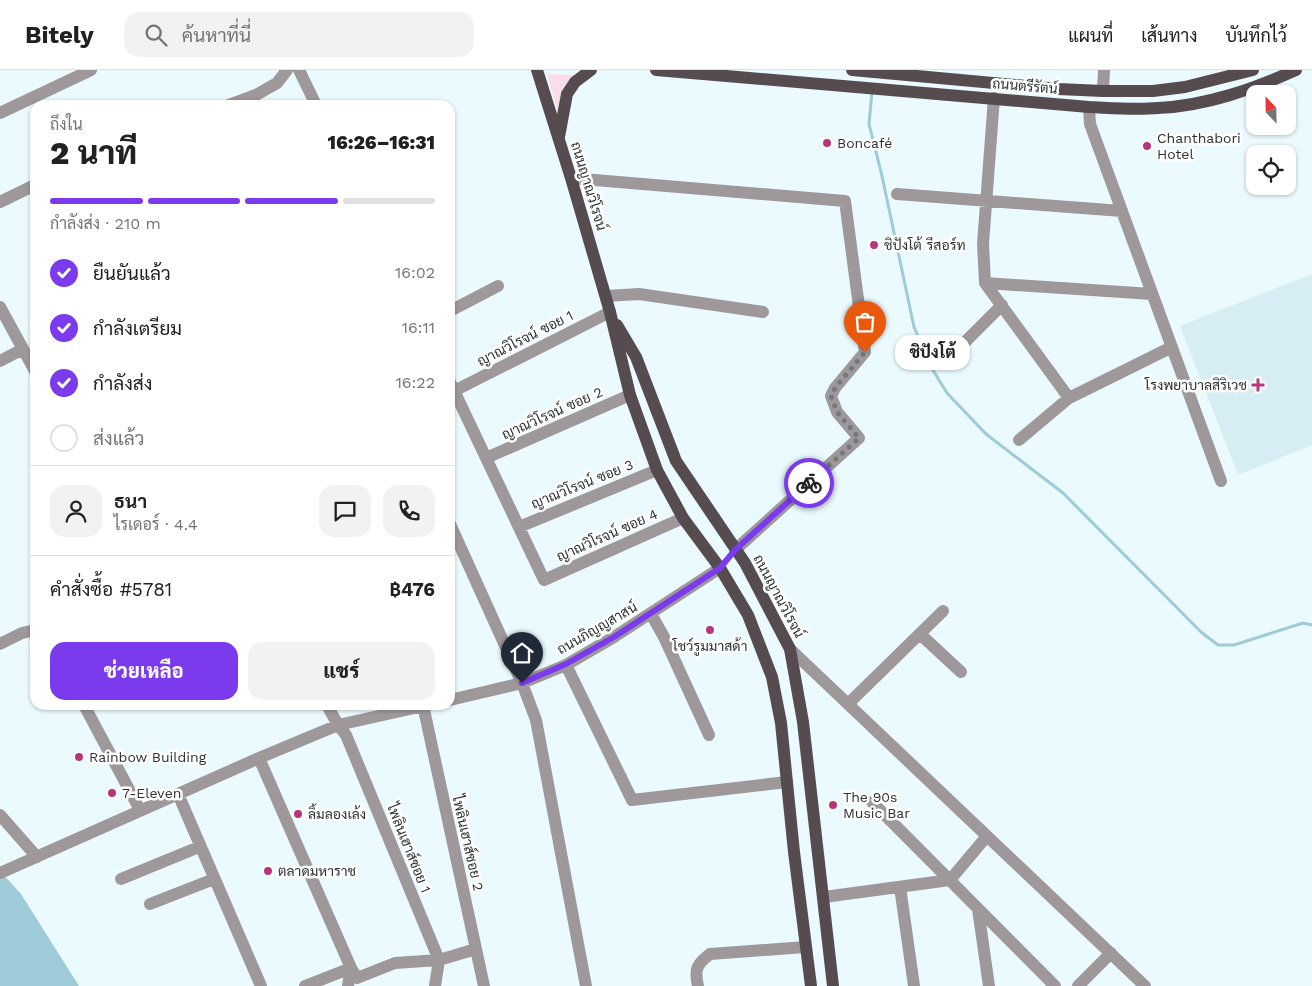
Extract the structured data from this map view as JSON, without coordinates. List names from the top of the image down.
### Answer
{
  "streets": {
    "main road": ["ถนนตรีรัตน์", "ถนนญาณวิโรจน์"],
    "street": [
      "ญาณวิโรจน์ ซอย 1",
      "ญาณวิโรจน์ ซอย 2",
      "ญาณวิโรจน์ ซอย 3",
      "ญาณวิโรจน์ ซอย 4",
      "ถนนภิญญสาสน์",
      "ไพลินเฮาส์ซอย 2",
      "ไพลินเฮาส์ซอย 1"
    ]
  },
  "crossings": [
    ["ถนนญาณวิโรจน์", "ญาณวิโรจน์ ซอย 1"],
    ["ถนนญาณวิโรจน์", "ญาณวิโรจน์ ซอย 2"],
    ["ถนนญาณวิโรจน์", "ญาณวิโรจน์ ซอย 3"],
    ["ถนนญาณวิโรจน์", "ญาณวิโรจน์ ซอย 4"],
    ["ถนนญาณวิโรจน์", "ถนนภิญญสาสน์"],
    ["ญาณวิโรจน์ ซอย 3", "ญาณวิโรจน์ ซอย 4"]
  ],
  "places": {
    "other": [
      "Boncafé",
      "Chanthabori Hotel",
      "ชิปังโต้ รีสอร์ท",
      "ชิปังโต้",
      "โชว์รูมมาสด้า",
      "Rainbow Building",
      "7-Eleven",
      "The 90s Music Bar",
      "ลิ้มลองเล้ง",
      "ตลาดมหาราช"
    ],
    "health": ["โรงพยาบาลสิริเวช"]
  },
  "north": "top",
  "page": {
    "header": "Bitely",
    "search": "ค้นหาที่นี่",
    "nav": ["แผนที่", "เส้นทาง", "บันทึกไว้"],
    "heading": ["2 นาที", "ถึงใน", "16:26–16:31"],
    "panel": [
      "ธนา",
      "ไรเดอร์ · 4.4",
      "คำสั่งซื้อ #5781",
      "฿476"
    ],
    "bar": "กำลังส่ง · 210 m",
    "list": [
      ["ยืนยันแล้ว", "16:02"],
      ["กำลังเตรียม", "16:11"],
      ["กำลังส่ง", "16:22"],
      "ส่งแล้ว"
    ],
    "bubble": "ชิปังโต้",
    "buttons": ["ช่วยเหลือ", "แชร์"]
  }
}
